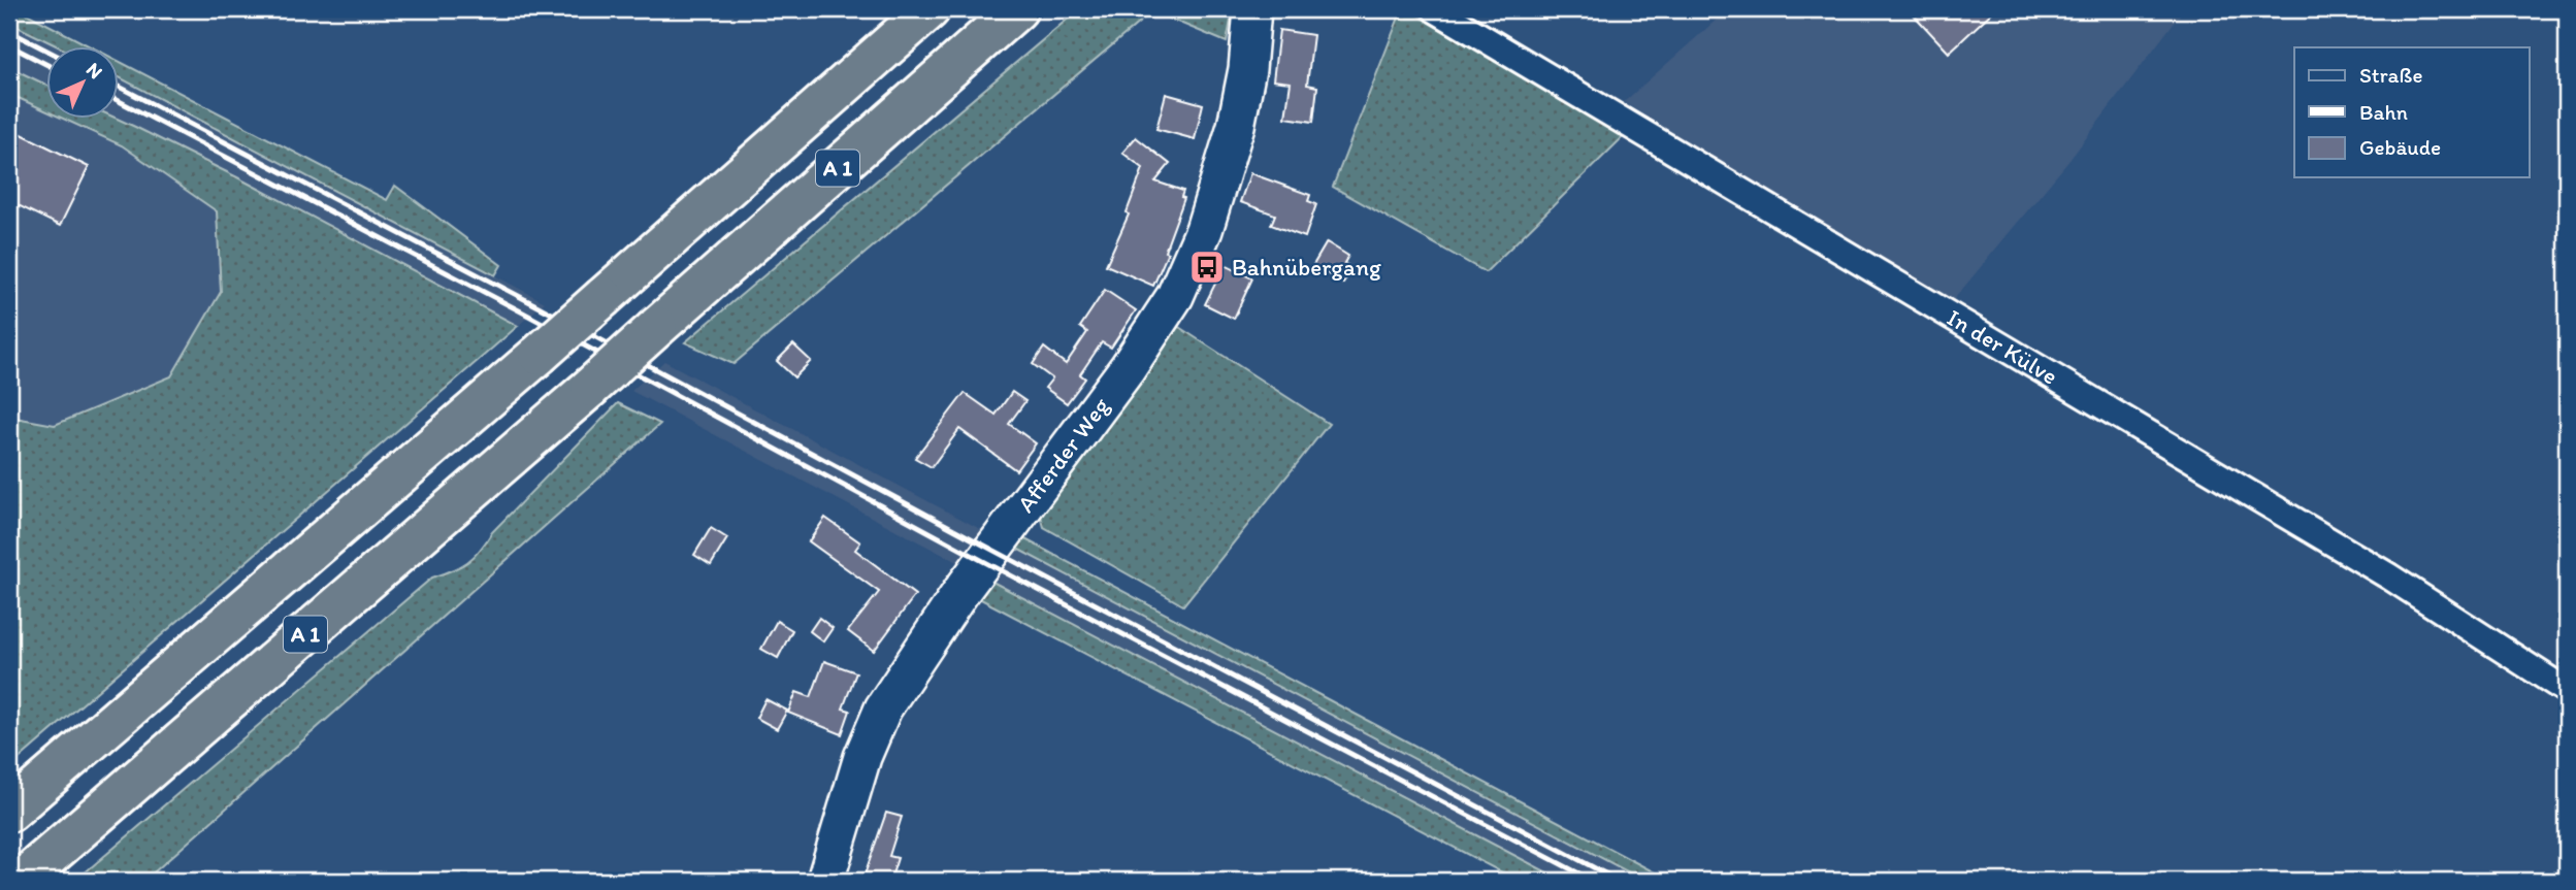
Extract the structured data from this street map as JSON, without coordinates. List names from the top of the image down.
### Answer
{
  "streets": {
    "highway": ["A 1"],
    "street": ["In der Külve", "Afferder Weg"]
  },
  "places": {
    "bus stop": ["Bahnübergang"]
  },
  "legend": ["Straße", "Bahn", "Gebäude"],
  "north": "top right"
}
